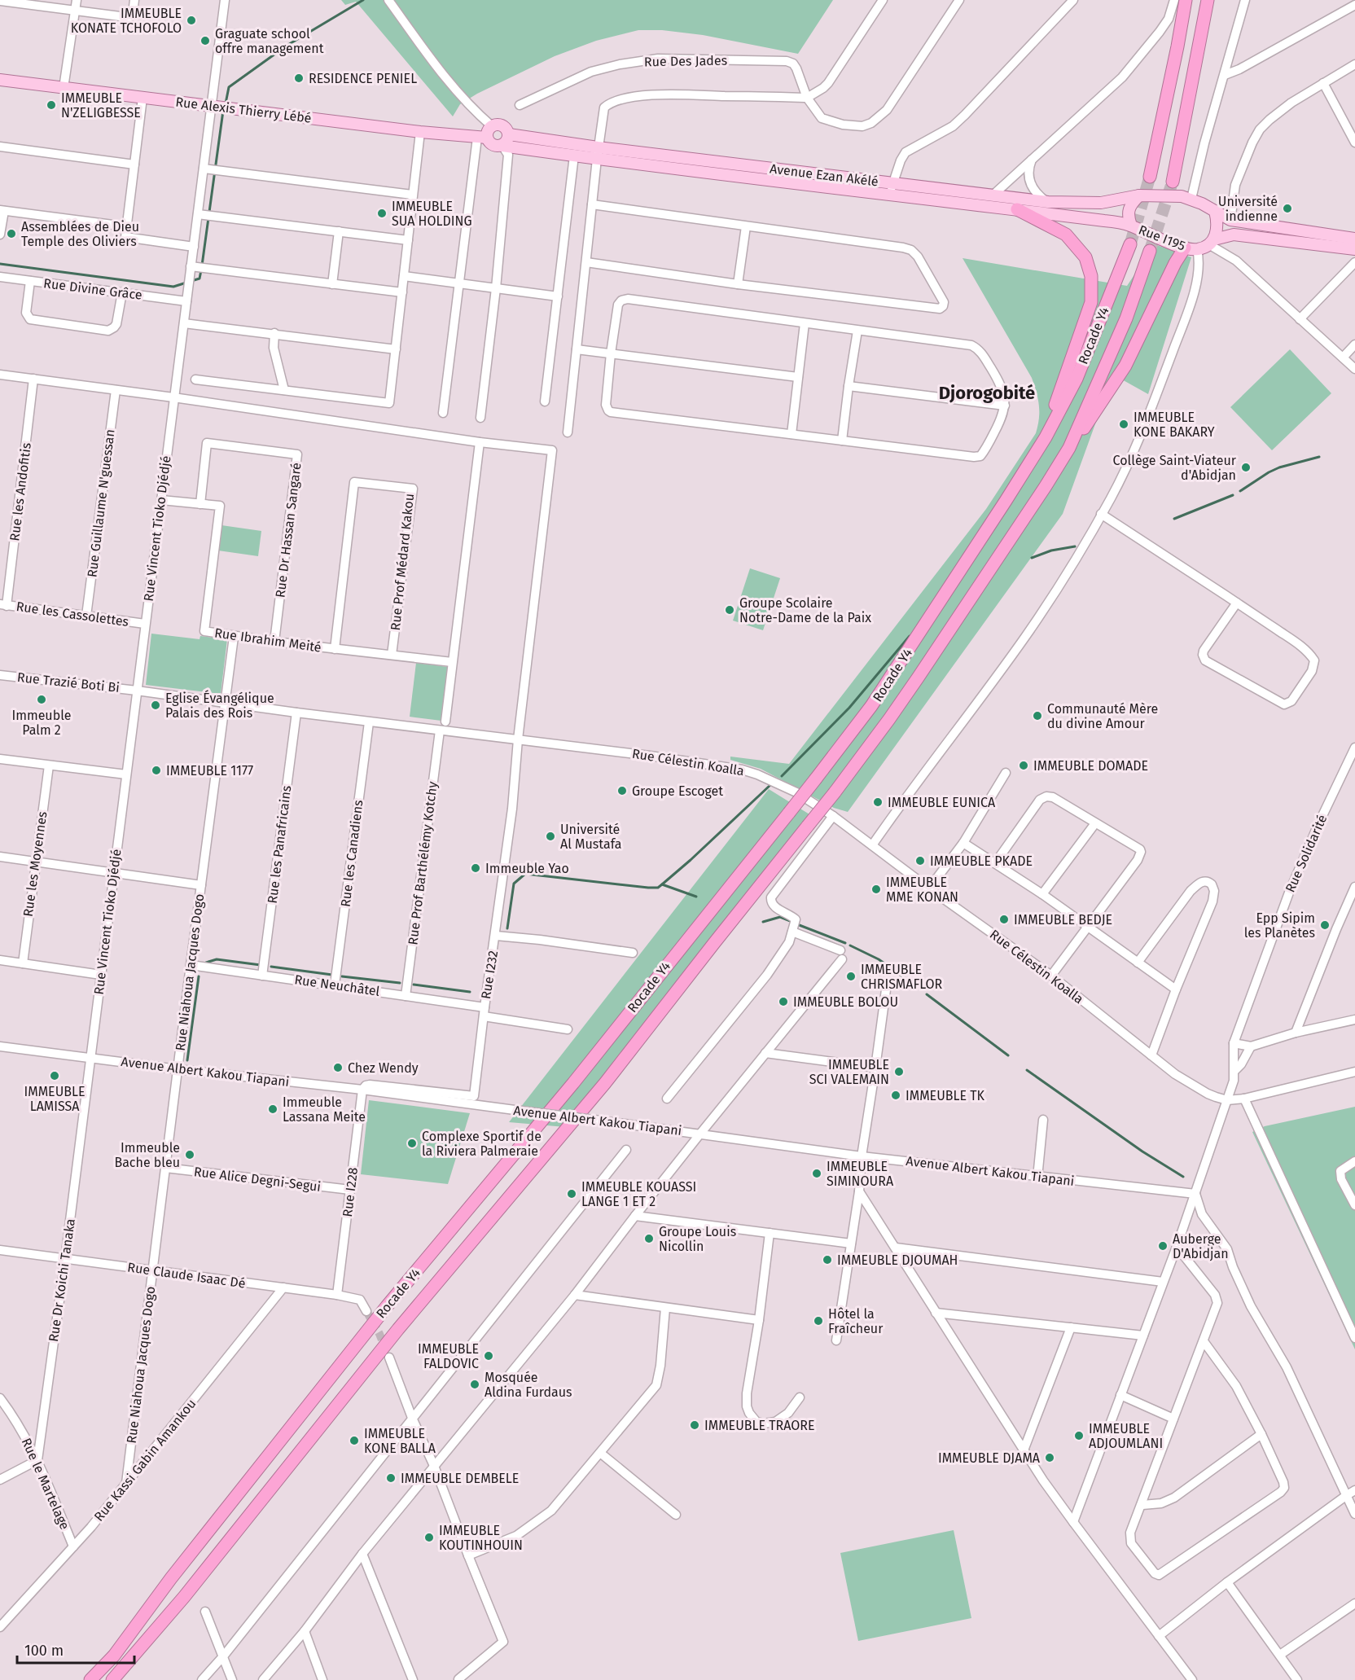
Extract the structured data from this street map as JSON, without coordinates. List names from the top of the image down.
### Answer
{
  "streets": {
    "highway": ["Rocade Y4"],
    "main road": ["Rue Alexis Thierry Lébé", "Avenue Ezan Akélé", "Rue I195"],
    "street": [
      "Rue Des Jades",
      "Rue Divine Grâce",
      "Rue les Andofitis",
      "Rue Guillaume N'guessan",
      "Rue Vincent Tioko Djédjé",
      "Rue Dr Hassan Sangaré",
      "Rue Prof Médard Kakou",
      "Rue les Cassolettes",
      "Rue Ibrahim Meité",
      "Rue Trazié Boti Bi",
      "Rue Célestin Koalla",
      "Rue les Panafricains",
      "Rue les Canadiens",
      "Rue Solidarité",
      "Rue Prof Barthélémy Kotchy",
      "Rue les Moyennes",
      "Rue Niahoua Jacques Dogo",
      "Rue I232",
      "Rue Neuchâtel",
      "Avenue Albert Kakou Tiapani",
      "Rue Alice Degni-Segui",
      "Rue I228",
      "Rue Claude Isaac Dé",
      "Rue Dr Koichi Tanaka",
      "Rue Kassi Gabin Amankou",
      "Rue le Martelage"
    ]
  },
  "crossings": [
    ["Rue Alexis Thierry Lébé", "Avenue Ezan Akélé"],
    ["Rue Alexis Thierry Lébé", "Rue Vincent Tioko Djédjé"],
    ["Avenue Ezan Akélé", "Rue I195"],
    ["Rue Divine Grâce", "Rue Vincent Tioko Djédjé"],
    ["Rue les Andofitis", "Rue les Cassolettes"],
    ["Rue Guillaume N'guessan", "Rue les Cassolettes"],
    ["Rue Vincent Tioko Djédjé", "Rue les Cassolettes"],
    ["Rue Vincent Tioko Djédjé", "Rue Ibrahim Meité"],
    ["Rue Vincent Tioko Djédjé", "Rue Trazié Boti Bi"],
    ["Rue Vincent Tioko Djédjé", "Rue Célestin Koalla"],
    ["Rue Vincent Tioko Djédjé", "Avenue Albert Kakou Tiapani"],
    ["Rue Vincent Tioko Djédjé", "Rue Dr Koichi Tanaka"],
    ["Rue Dr Hassan Sangaré", "Rue Ibrahim Meité"],
    ["Rue Prof Médard Kakou", "Rue Ibrahim Meité"],
    ["Rue Ibrahim Meité", "Rue Niahoua Jacques Dogo"],
    ["Rue Trazié Boti Bi", "Rue Célestin Koalla"],
    ["Rue Célestin Koalla", "Rue les Panafricains"],
    ["Rue Célestin Koalla", "Rue les Canadiens"],
    ["Rue Célestin Koalla", "Rue Prof Barthélémy Kotchy"],
    ["Rue Célestin Koalla", "Rue Niahoua Jacques Dogo"],
    ["Rue Célestin Koalla", "Rue I232"],
    ["Rue les Panafricains", "Rue Neuchâtel"],
    ["Rue les Canadiens", "Rue Neuchâtel"],
    ["Rue Prof Barthélémy Kotchy", "Rue Neuchâtel"],
    ["Rue Niahoua Jacques Dogo", "Rue Neuchâtel"],
    ["Rue Niahoua Jacques Dogo", "Avenue Albert Kakou Tiapani"],
    ["Rue Niahoua Jacques Dogo", "Rue Alice Degni-Segui"],
    ["Rue Niahoua Jacques Dogo", "Rue Claude Isaac Dé"],
    ["Rue Niahoua Jacques Dogo", "Rue Kassi Gabin Amankou"],
    ["Rue I232", "Rue Neuchâtel"],
    ["Rue I232", "Avenue Albert Kakou Tiapani"],
    ["Rue I232", "Rue I228"],
    ["Avenue Albert Kakou Tiapani", "Rue I228"],
    ["Avenue Albert Kakou Tiapani", "Rue Dr Koichi Tanaka"],
    ["Rue Alice Degni-Segui", "Rue I228"],
    ["Rue I228", "Rue Claude Isaac Dé"],
    ["Rue Claude Isaac Dé", "Rue Dr Koichi Tanaka"],
    ["Rue Claude Isaac Dé", "Rue Kassi Gabin Amankou"],
    ["Rue Dr Koichi Tanaka", "Rue le Martelage"],
    ["Rue Kassi Gabin Amankou", "Rue le Martelage"]
  ],
  "districts": ["Djorogobité"],
  "places": [
    "IMMEUBLE KONATE TCHOFOLO",
    "Graguate school offre management",
    "RESIDENCE PENIEL",
    "IMMEUBLE N'ZELIGBESSE",
    "Université indienne",
    "IMMEUBLE SUA HOLDING",
    "Assemblées de Dieu Temple des Oliviers",
    "IMMEUBLE KONE BAKARY",
    "Collège Saint-Viateur d'Abidjan",
    "Groupe Scolaire Notre-Dame de la Paix",
    "Immeuble Palm 2",
    "Eglise Évangélique Palais des Rois",
    "Communauté Mère du divine Amour",
    "IMMEUBLE DOMADE",
    "IMMEUBLE 1177",
    "Groupe Escoget",
    "IMMEUBLE EUNICA",
    "Université Al Mustafa",
    "IMMEUBLE PKADE",
    "Immeuble Yao",
    "IMMEUBLE MME KONAN",
    "IMMEUBLE BEDJE",
    "Epp Sipim les Planètes",
    "IMMEUBLE CHRISMAFLOR",
    "IMMEUBLE BOLOU",
    "Chez Wendy",
    "IMMEUBLE SCI VALEMAIN",
    "IMMEUBLE LAMISSA",
    "IMMEUBLE TK",
    "Immeuble Lassana Meite",
    "Complexe Sportif de la Riviera Palmeraie",
    "Immeuble Bache bleu",
    "IMMEUBLE SIMINOURA",
    "IMMEUBLE KOUASSI LANGE 1 ET 2",
    "Groupe Louis Nicollin",
    "Auberge D'Abidjan",
    "IMMEUBLE DJOUMAH",
    "Hôtel la Fraîcheur",
    "IMMEUBLE FALDOVIC",
    "Mosquée Aldina Furdaus",
    "IMMEUBLE TRAORE",
    "IMMEUBLE ADJOUMLANI",
    "IMMEUBLE KONE BALLA",
    "IMMEUBLE DJAMA",
    "IMMEUBLE DEMBELE",
    "IMMEUBLE KOUTINHOUIN"
  ],
  "scale_bar": "100 m"
}
